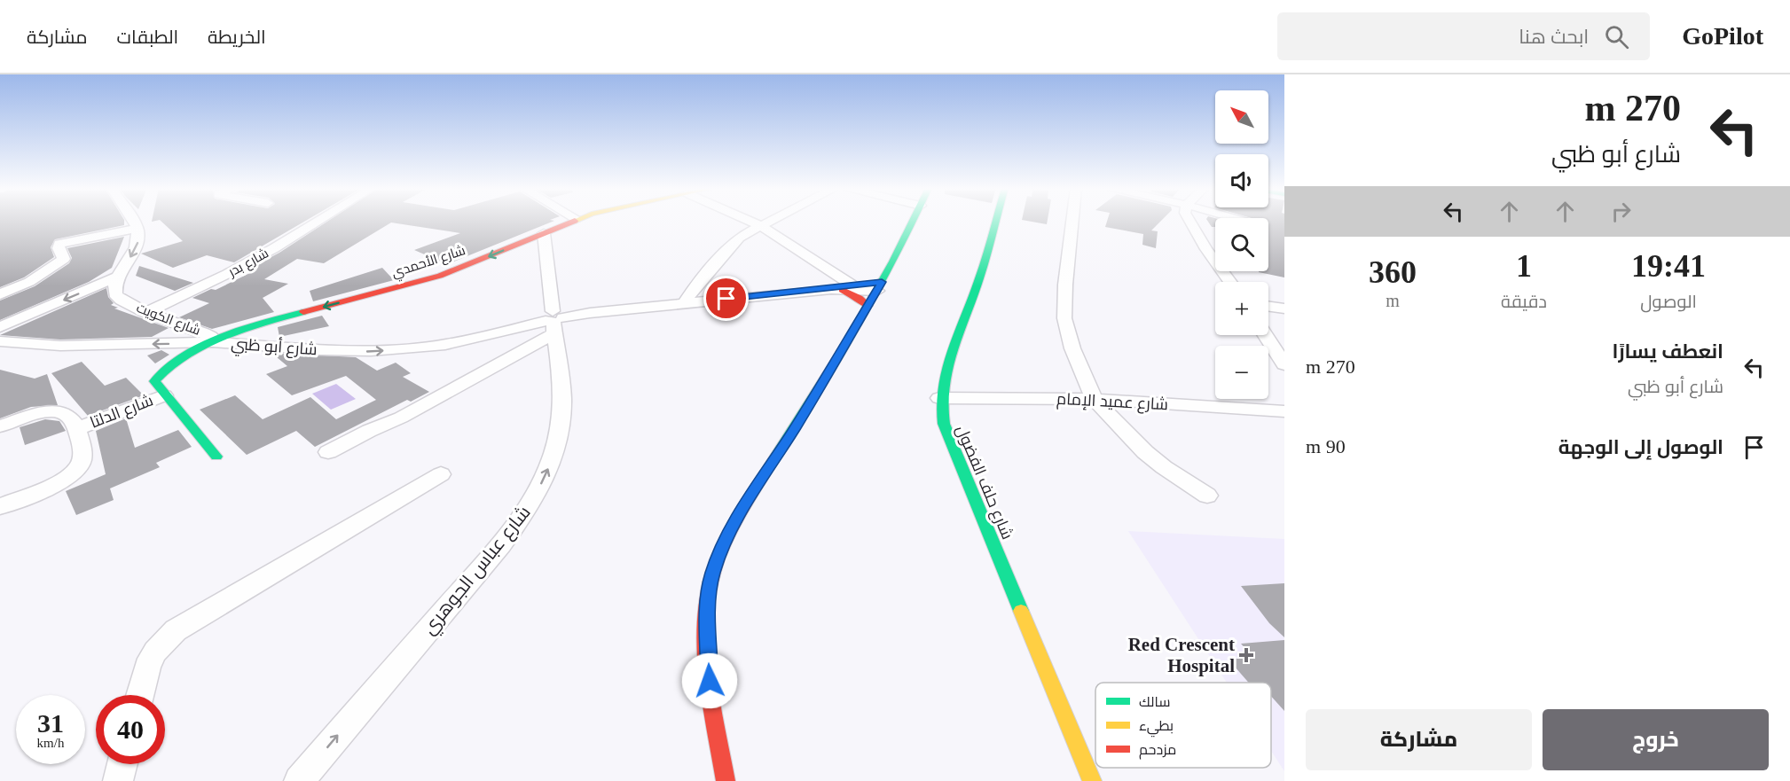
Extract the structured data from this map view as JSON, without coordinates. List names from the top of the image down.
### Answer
{
  "streets": {
    "street": [
      "شارع الأحمدي",
      "شارع بدر",
      "شارع الكويت",
      "شارع أبو ظبي",
      "شارع عميد الإمام",
      "شارع الدلتا",
      "شارع حلف الفضول",
      "شارع عباس الجوهري"
    ]
  },
  "crossings": [
    ["شارع الأحمدي", "شارع الكويت"],
    ["شارع الأحمدي", "شارع أبو ظبي"],
    ["شارع الأحمدي", "شارع الدلتا"],
    ["شارع الأحمدي", "شارع عباس الجوهري"],
    ["شارع بدر", "شارع الكويت"],
    ["شارع الكويت", "شارع أبو ظبي"],
    ["شارع أبو ظبي", "شارع عباس الجوهري"],
    ["شارع عميد الإمام", "شارع حلف الفضول"]
  ],
  "one_way": ["شارع عباس الجوهري"],
  "places": {
    "health": ["Red Crescent Hospital"]
  },
  "legend": ["سالك", "بطيء", "مزدحم"],
  "north": "top left",
  "page": {
    "header": "GoPilot",
    "search": "ابحث هنا",
    "nav": ["الخريطة", "الطبقات", "مشاركة"],
    "turn": ["270 m", "شارع أبو ظبي"],
    "map_buttons": ["+", "−"],
    "eta": [
      "19:41",
      "الوصول",
      "1",
      "دقيقة",
      "360",
      "m"
    ],
    "list": [
      {
        "name": "انعطف يسارًا",
        "note": "شارع أبو ظبي",
        "value": "270 m"
      },
      {
        "name": "الوصول إلى الوجهة",
        "value": "90 m"
      }
    ],
    "speed": "31 km/h",
    "limit": "40",
    "buttons": ["خروج", "مشاركة"]
  }
}
